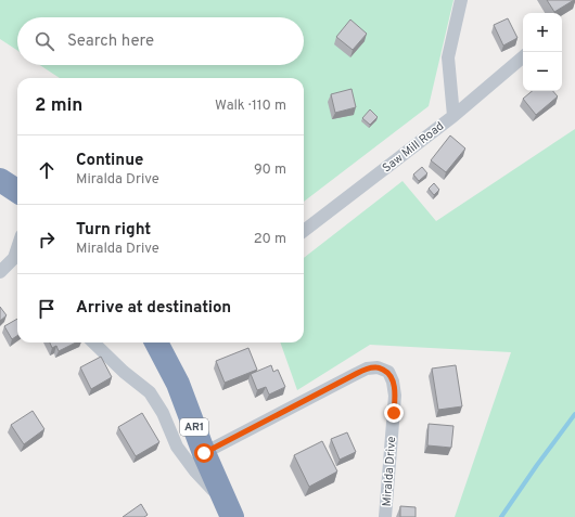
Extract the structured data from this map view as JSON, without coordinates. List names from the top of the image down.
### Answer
{
  "streets": {
    "highway": ["AR1"],
    "street": ["Saw Mill Road", "Miralda Drive"]
  },
  "crossings": [
    ["AR1", "Miralda Drive"]
  ],
  "page": {
    "map_buttons": ["+", "−"],
    "search": "Search here",
    "heading": ["2 min", "Walk · 110 m"],
    "list": [
      ["Continue", "Miralda Drive", "90 m"],
      ["Turn right", "Miralda Drive", "20 m"],
      "Arrive at destination"
    ]
  }
}
